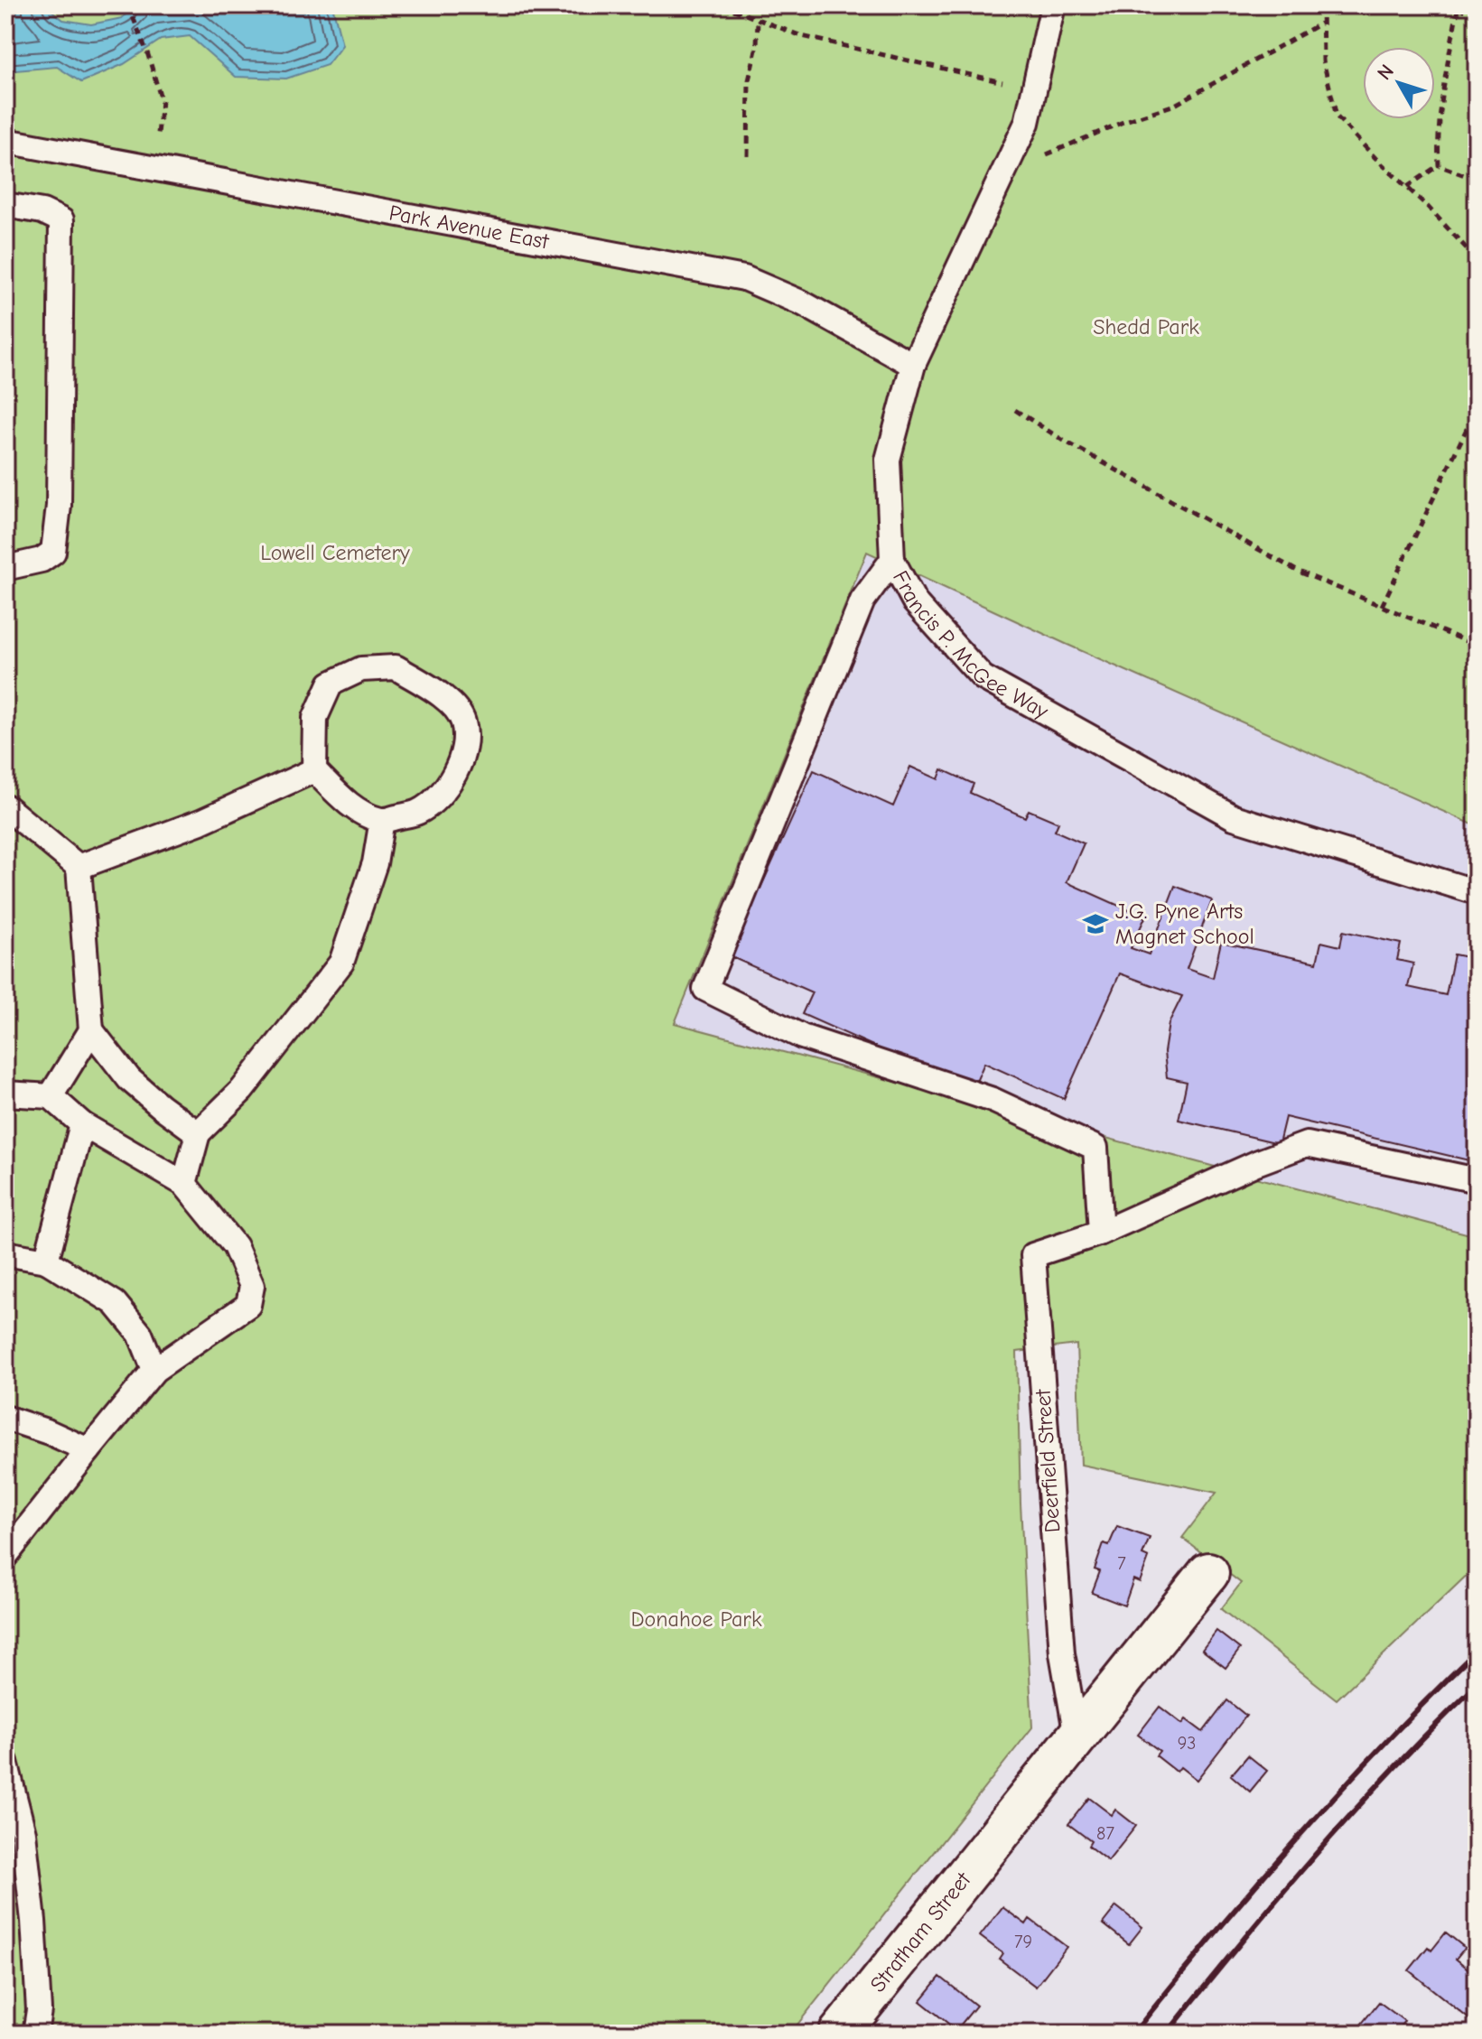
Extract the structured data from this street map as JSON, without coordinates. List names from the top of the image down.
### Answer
{
  "streets": {
    "street": ["Stratham Street"],
    "lane": ["Park Avenue East", "Francis P. McGee Way", "Deerfield Street"]
  },
  "crossings": [
    ["Park Avenue East", "Francis P. McGee Way"],
    ["Deerfield Street", "Stratham Street"]
  ],
  "parks": ["Shedd Park", "Lowell Cemetery", "Donahoe Park"],
  "places": {
    "school or university": ["J.G. Pyne Arts Magnet School"]
  },
  "house_numbers": [
    "7",
    "93",
    "87",
    "79"
  ],
  "north": "top left"
}
